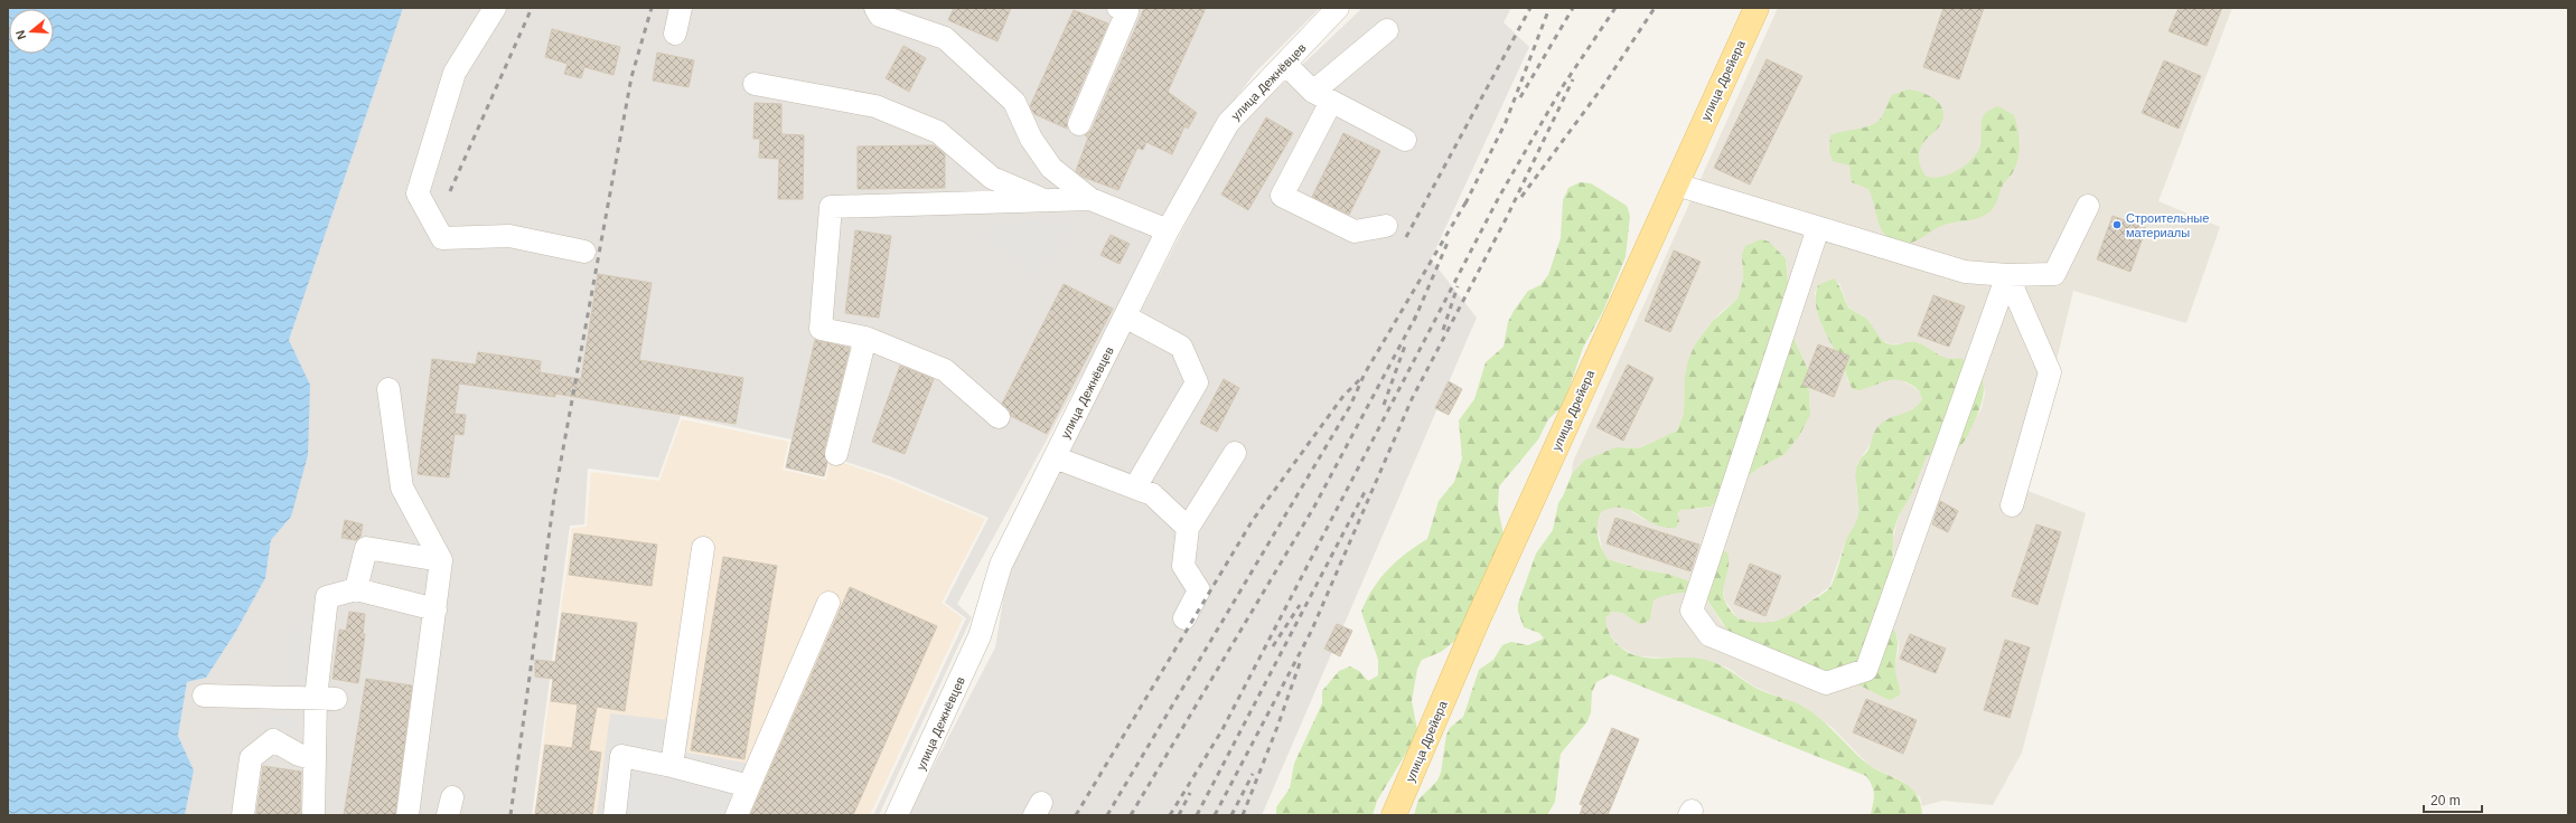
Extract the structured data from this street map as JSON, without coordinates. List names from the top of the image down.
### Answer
{
  "streets": {
    "main road": ["улица Дрейера"],
    "street": ["улица Дежнёвцев"]
  },
  "places": ["Строительные материалы"],
  "scale_bar": "20 m",
  "north": "left"
}
